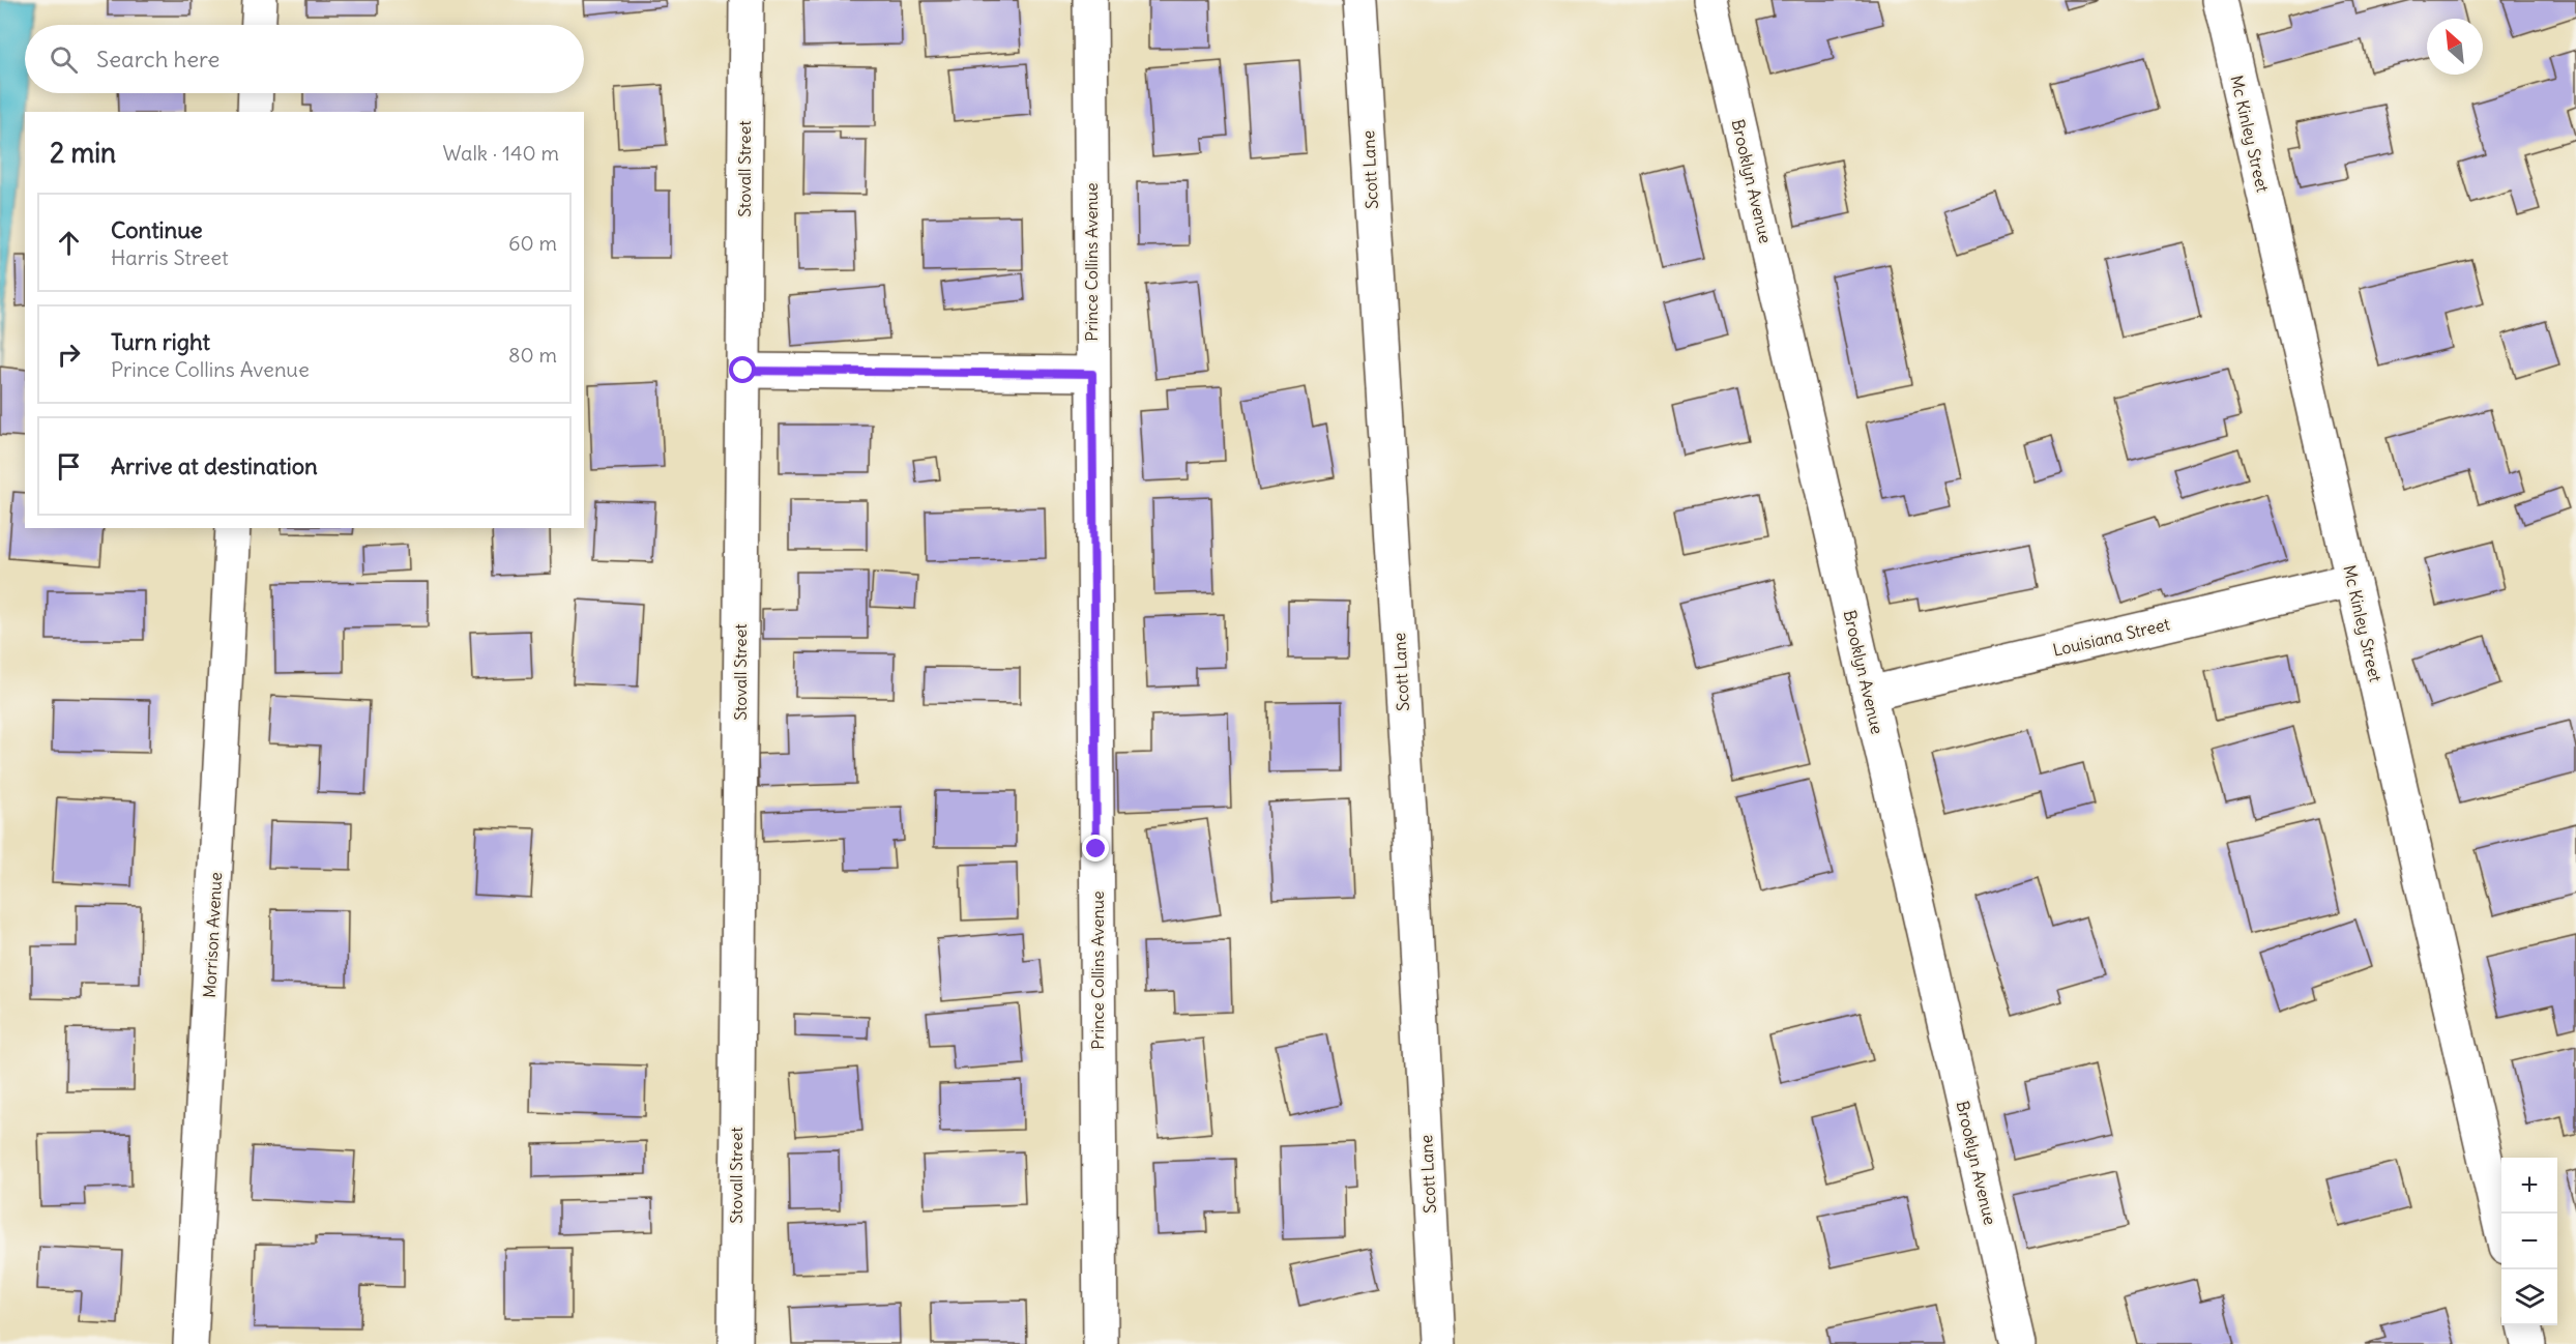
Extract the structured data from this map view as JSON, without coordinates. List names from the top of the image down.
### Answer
{
  "streets": {
    "street": [
      "Mc Kinley Street",
      "Stovall Street",
      "Scott Lane",
      "Brooklyn Avenue",
      "Prince Collins Avenue",
      "Louisiana Street",
      "Morrison Avenue"
    ]
  },
  "crossings": [
    ["Mc Kinley Street", "Louisiana Street"],
    ["Brooklyn Avenue", "Louisiana Street"]
  ],
  "north": "top left",
  "page": {
    "search": "Search here",
    "heading": ["2 min", "Walk · 140 m"],
    "list": [
      ["Continue", "Harris Street", "60 m"],
      ["Turn right", "Prince Collins Avenue", "80 m"],
      "Arrive at destination"
    ],
    "map_buttons": ["+", "−"]
  }
}
